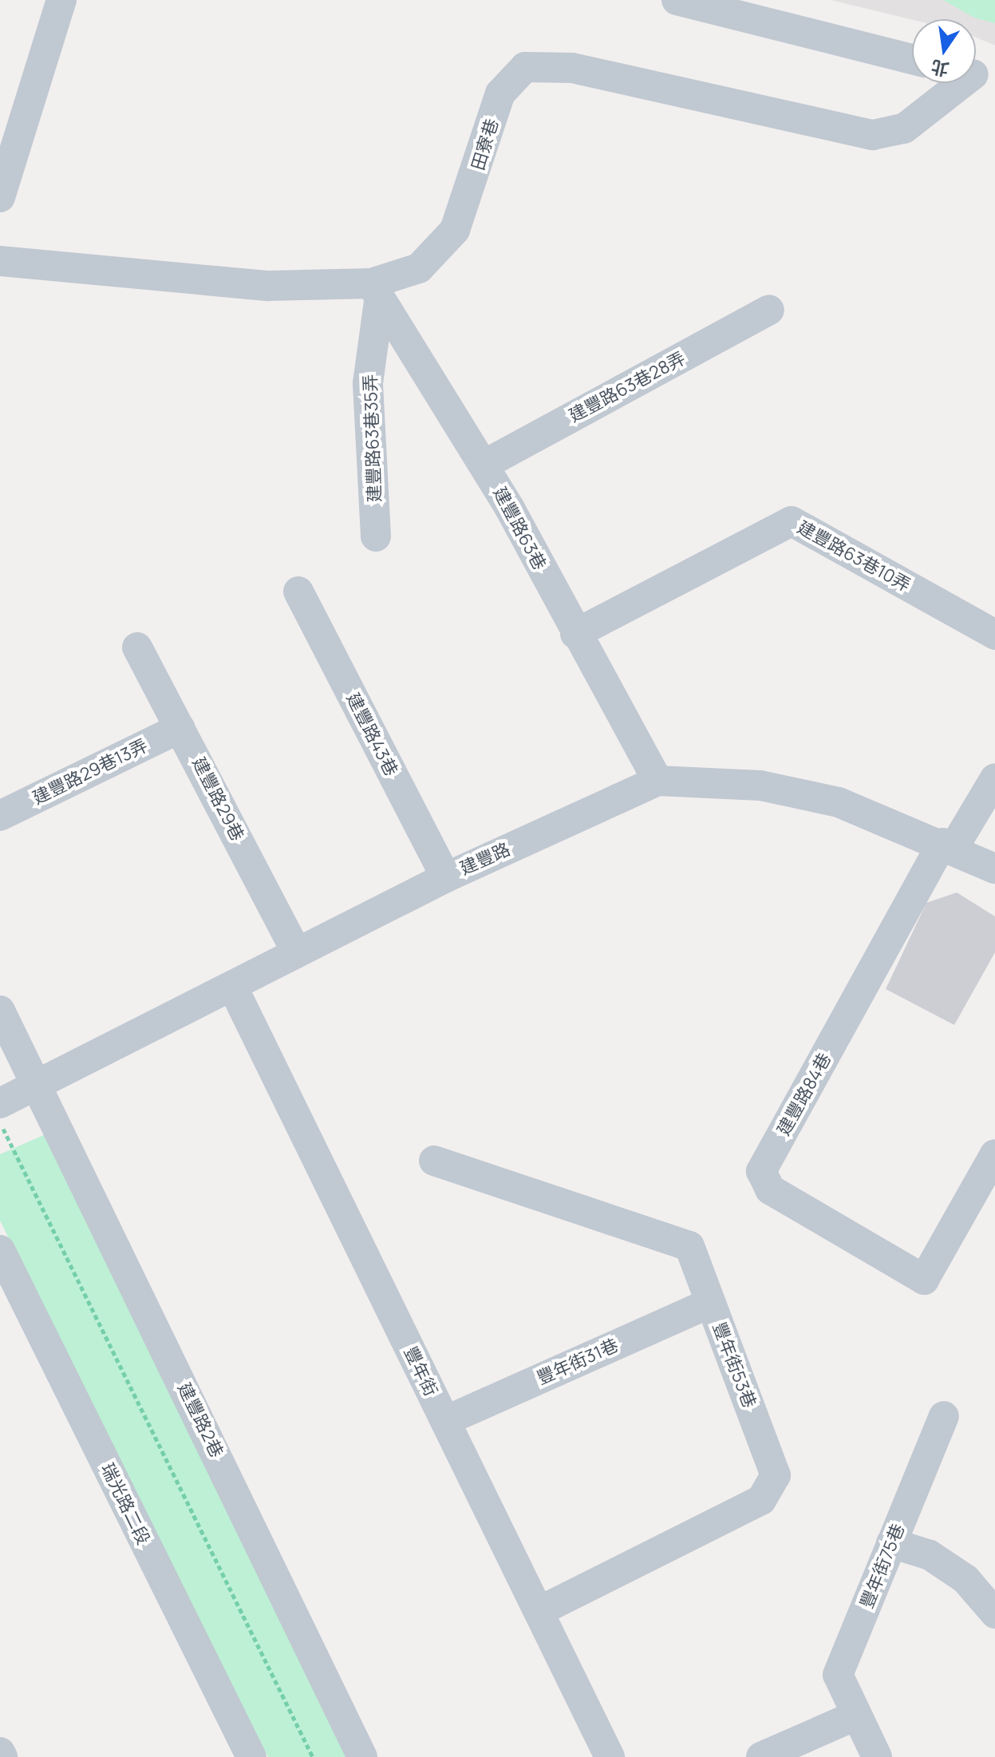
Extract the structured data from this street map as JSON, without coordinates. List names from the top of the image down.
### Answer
{
  "streets": {
    "street": [
      "田寮巷",
      "建豐路63巷28弄",
      "建豐路63巷35弄",
      "建豐路63巷",
      "建豐路63巷10弄",
      "建豐路43巷",
      "建豐路29巷13弄",
      "建豐路29巷",
      "建豐路",
      "建豐路84巷",
      "豐年街31巷",
      "豐年街53巷",
      "豐年街",
      "建豐路2巷",
      "瑞光路二段",
      "豐年街75巷"
    ]
  },
  "crossings": [
    ["田寮巷", "建豐路63巷35弄"],
    ["田寮巷", "建豐路63巷"],
    ["建豐路63巷28弄", "建豐路63巷"],
    ["建豐路63巷35弄", "建豐路63巷"],
    ["建豐路63巷", "建豐路63巷10弄"],
    ["建豐路63巷", "建豐路"],
    ["建豐路43巷", "建豐路"],
    ["建豐路29巷13弄", "建豐路29巷"],
    ["建豐路29巷", "建豐路"],
    ["建豐路", "建豐路84巷"],
    ["建豐路", "豐年街"],
    ["建豐路", "建豐路2巷"],
    ["豐年街31巷", "豐年街53巷"],
    ["豐年街31巷", "豐年街"],
    ["豐年街53巷", "豐年街"]
  ],
  "north": "bottom"
}
